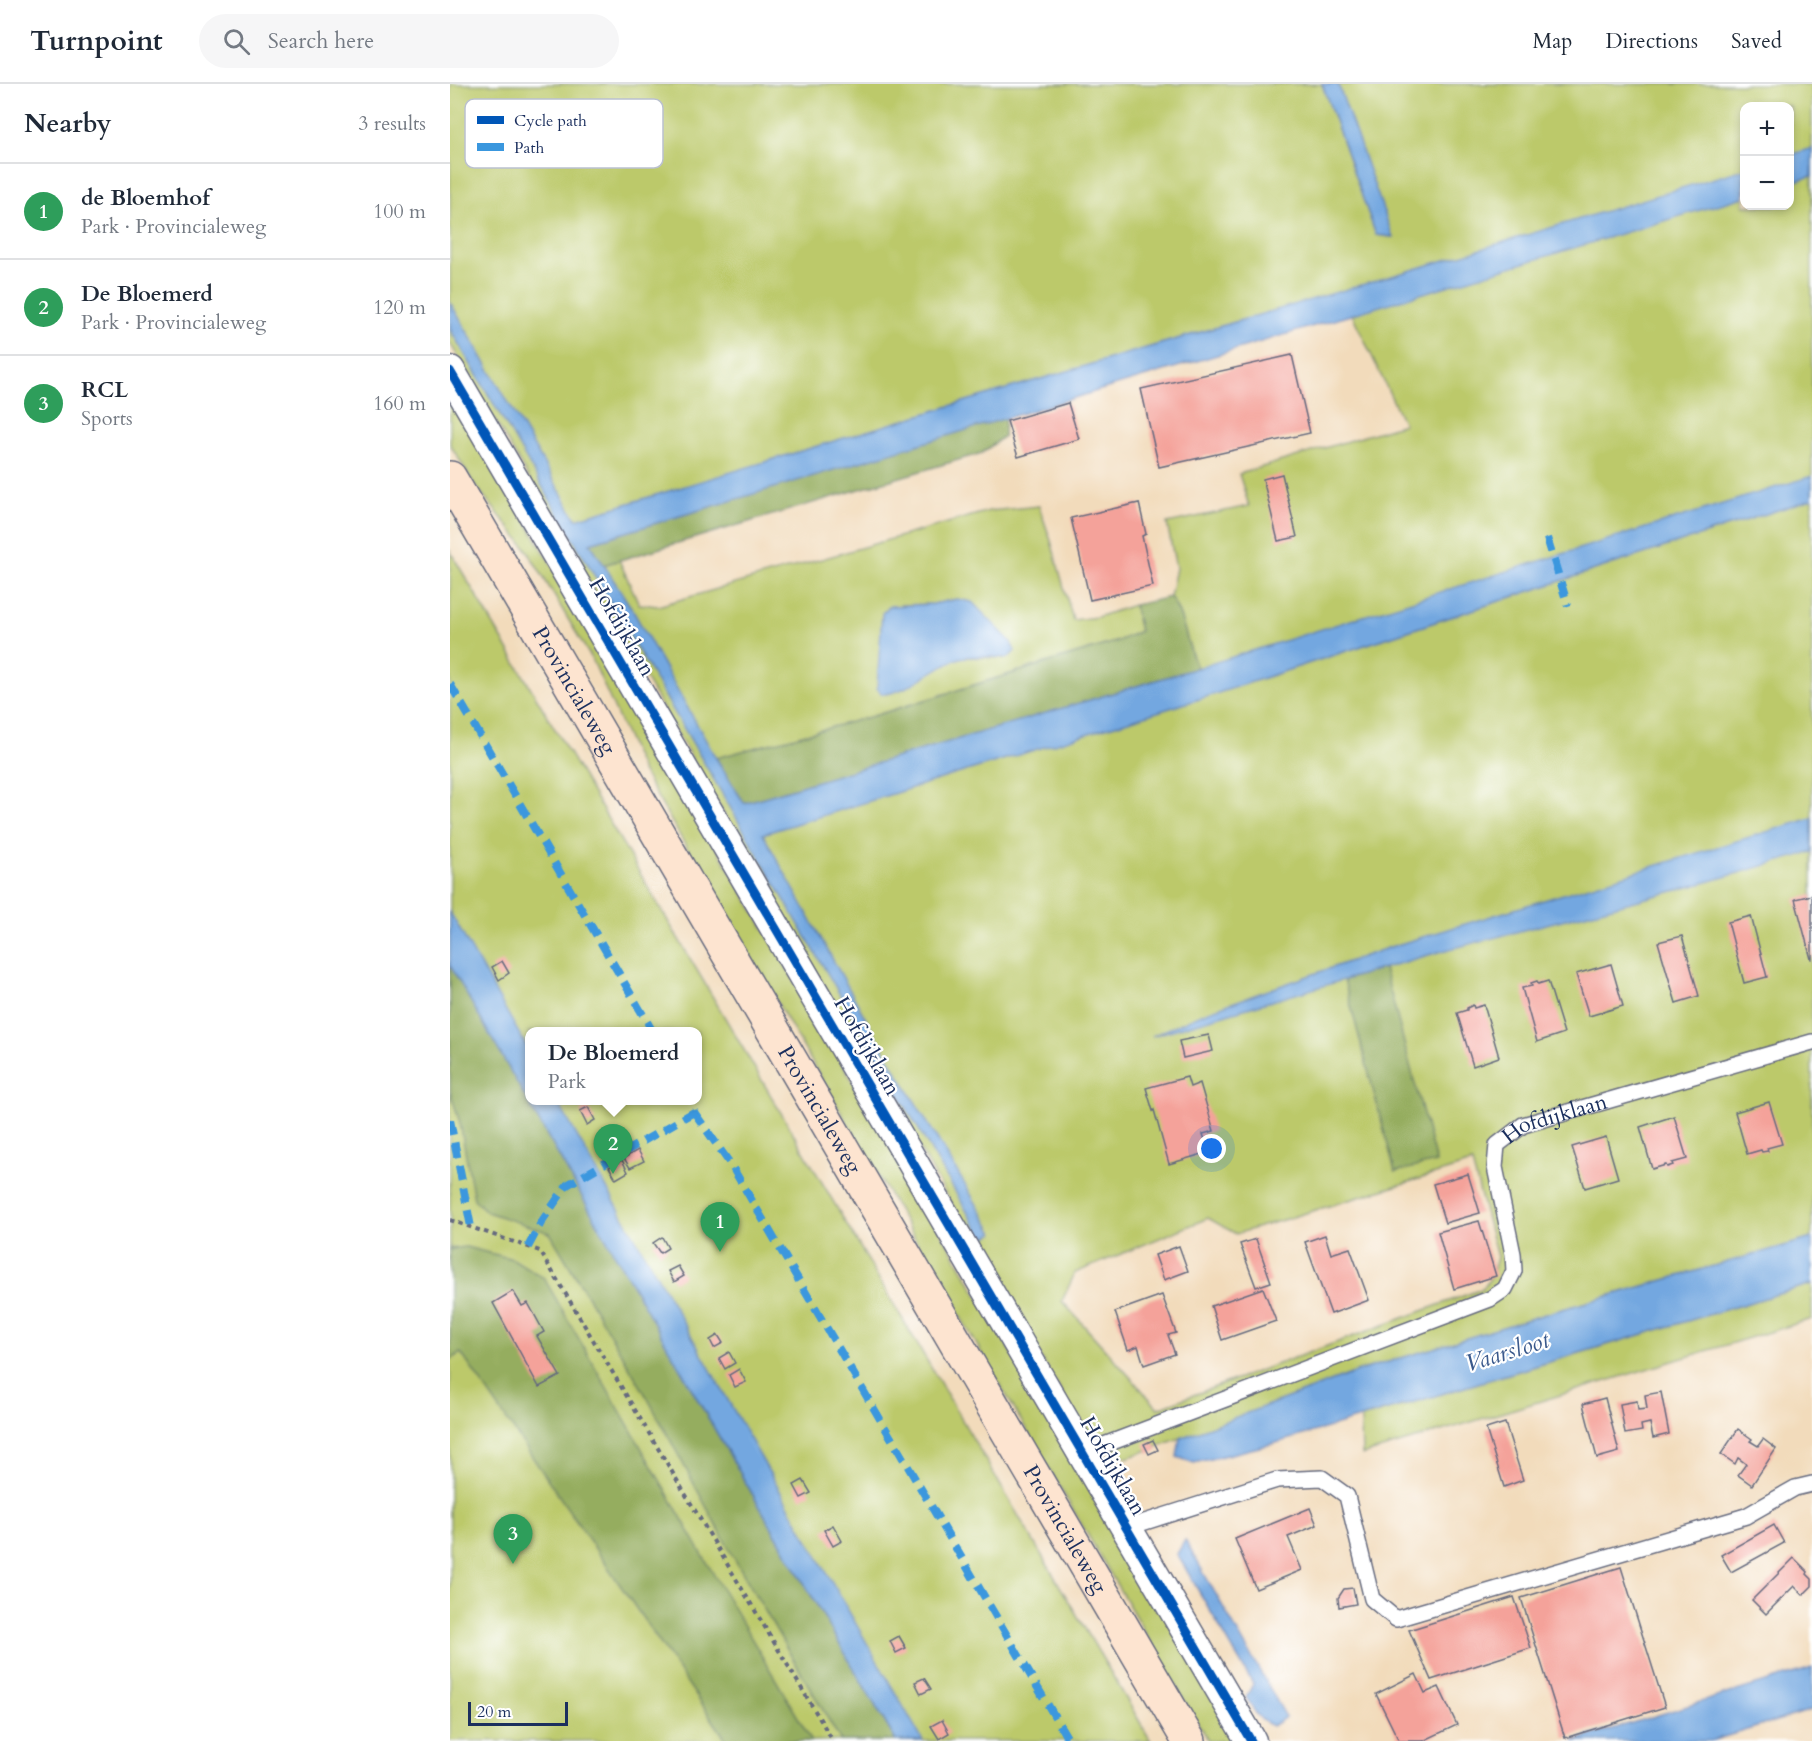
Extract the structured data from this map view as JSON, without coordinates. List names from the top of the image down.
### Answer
{
  "streets": {
    "main road": ["Provincialeweg"],
    "street": ["Hofdijklaan"]
  },
  "water": ["Vaarsloot"],
  "legend": ["Cycle path", "Path"],
  "scale_bar": "20 m",
  "page": {
    "header": "Turnpoint",
    "search": "Search here",
    "nav": ["Map", "Directions", "Saved"],
    "heading": ["Nearby", "3 results"],
    "map_buttons": ["+", "−"],
    "list": [
      {
        "mark": "1",
        "name": "de Bloemhof",
        "note": "Park · Provincialeweg",
        "value": "100 m"
      },
      {
        "mark": "2",
        "name": "De Bloemerd",
        "note": "Park · Provincialeweg",
        "value": "120 m"
      },
      {
        "mark": "3",
        "name": "RCL",
        "note": "Sports",
        "value": "160 m"
      }
    ],
    "popup": ["De Bloemerd", "Park"],
    "pins": ["2", "1", "3"],
    "scale": "20 m"
  }
}
